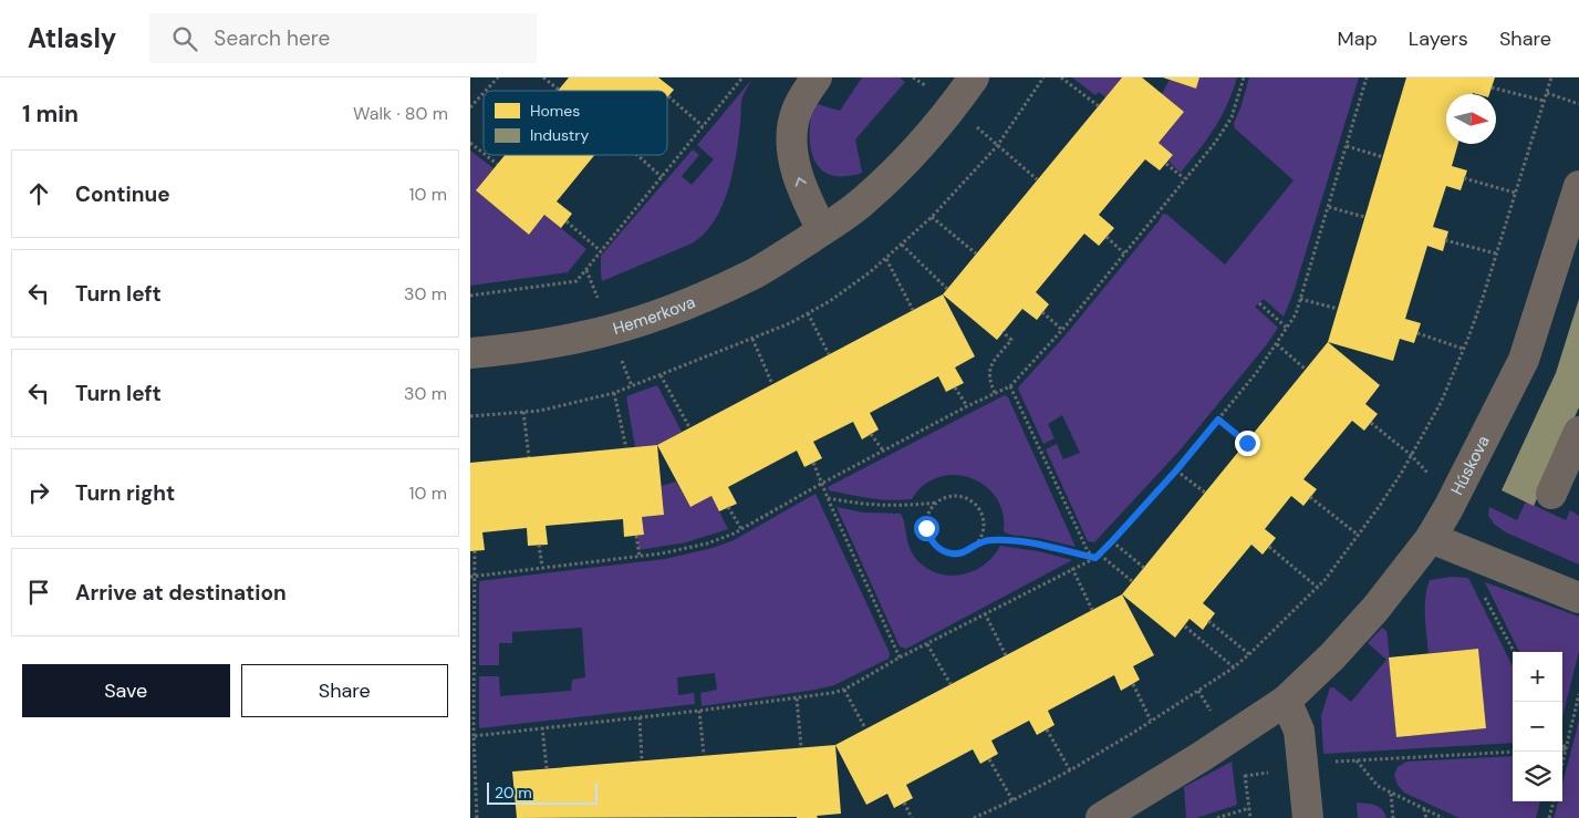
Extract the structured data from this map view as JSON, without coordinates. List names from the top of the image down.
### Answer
{
  "streets": {
    "street": ["Hemerkova", "Húskova"]
  },
  "legend": ["Homes", "Industry"],
  "scale_bar": "20 m",
  "north": "right",
  "page": {
    "header": "Atlasly",
    "search": "Search here",
    "nav": ["Map", "Layers", "Share"],
    "heading": ["1 min", "Walk · 80 m"],
    "list": [
      ["Continue", "10 m"],
      ["Turn left", "30 m"],
      ["Turn left", "30 m"],
      ["Turn right", "10 m"],
      "Arrive at destination"
    ],
    "buttons": ["Save", "Share"],
    "map_buttons": ["+", "−"],
    "scale": "20 m"
  }
}
